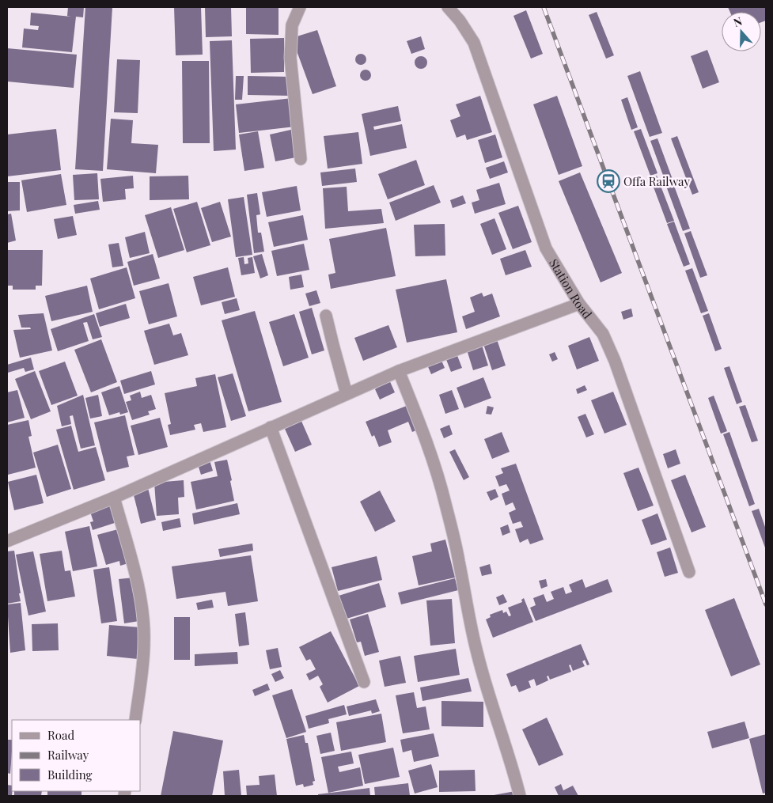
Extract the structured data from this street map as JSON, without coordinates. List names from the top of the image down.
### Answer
{
  "streets": {
    "street": ["Station Road"]
  },
  "places": {
    "station": ["Offa Railway"]
  },
  "legend": ["Road", "Railway", "Building"],
  "north": "top"
}
